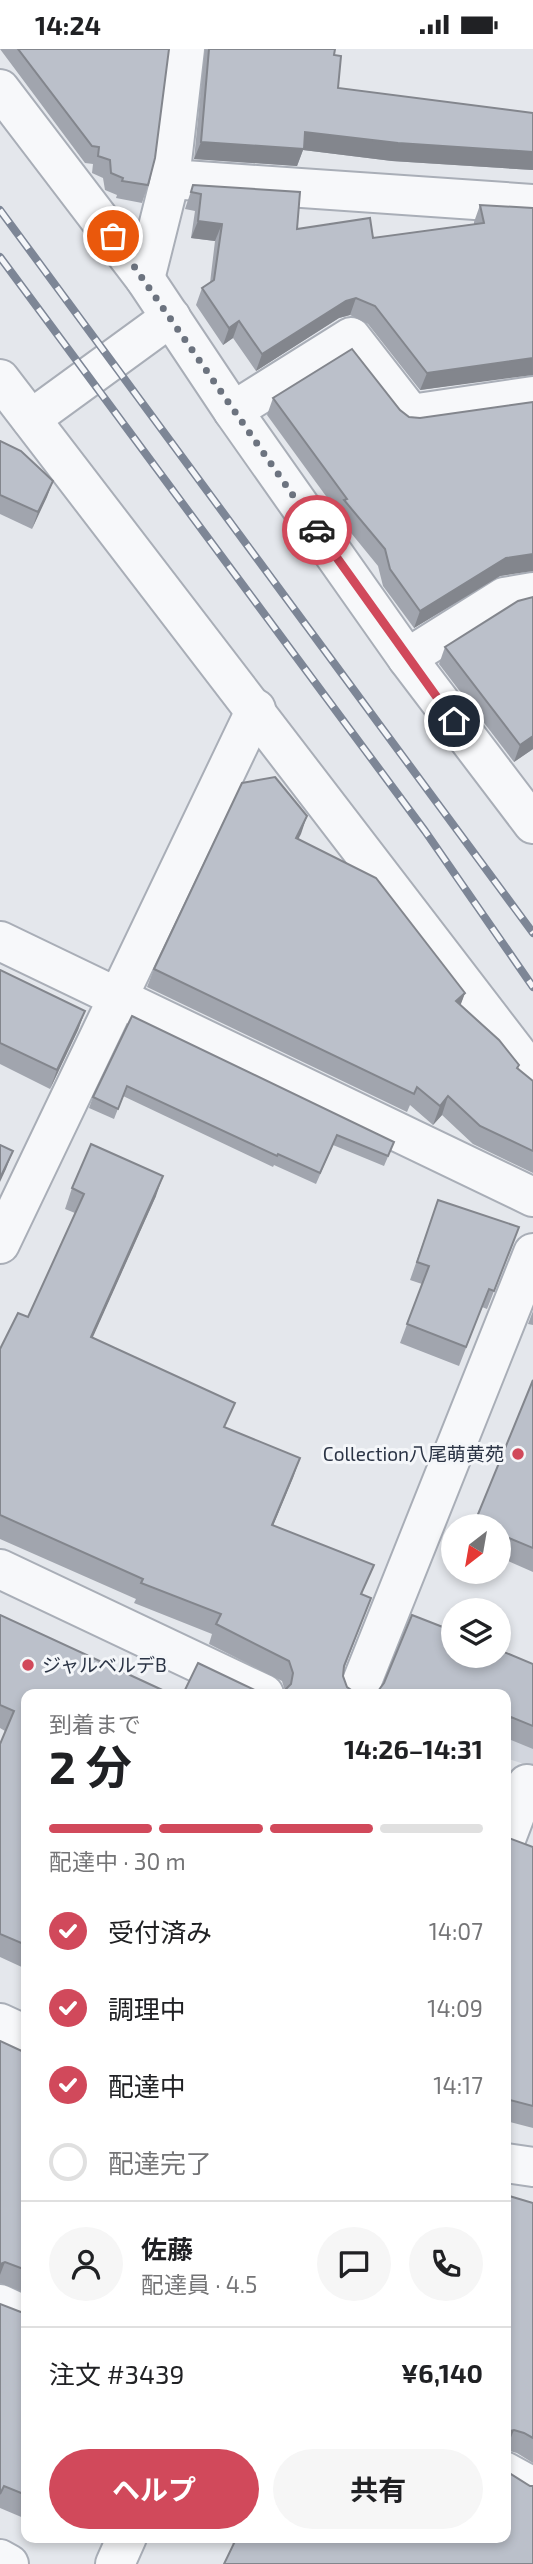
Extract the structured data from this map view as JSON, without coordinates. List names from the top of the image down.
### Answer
{
  "places": ["Collection八尾萌黄苑", "ジャルベルデB"],
  "north": "bottom left",
  "page": {
    "status": "14:24",
    "heading": ["2 分", "到着まで", "14:26–14:31"],
    "panel": [
      "佐藤",
      "配達員 · 4.5",
      "注文 #3439",
      "¥6,140"
    ],
    "bar": "配達中 · 30 m",
    "list": [
      ["受付済み", "14:07"],
      ["調理中", "14:09"],
      ["配達中", "14:17"],
      "配達完了"
    ],
    "buttons": ["ヘルプ", "共有"]
  }
}
